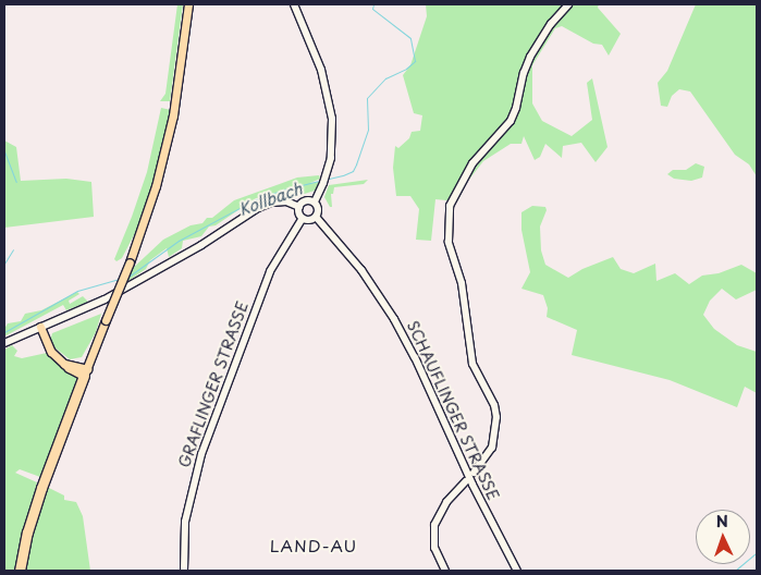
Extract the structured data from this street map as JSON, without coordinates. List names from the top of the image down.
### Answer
{
  "streets": {
    "street": ["GRAFLINGER STRASSE", "SCHAUFLINGER STRASSE"]
  },
  "crossings": [
    ["GRAFLINGER STRASSE", "SCHAUFLINGER STRASSE"]
  ],
  "districts": ["LAND-AU"],
  "water": ["Kollbach"],
  "north": "top"
}
